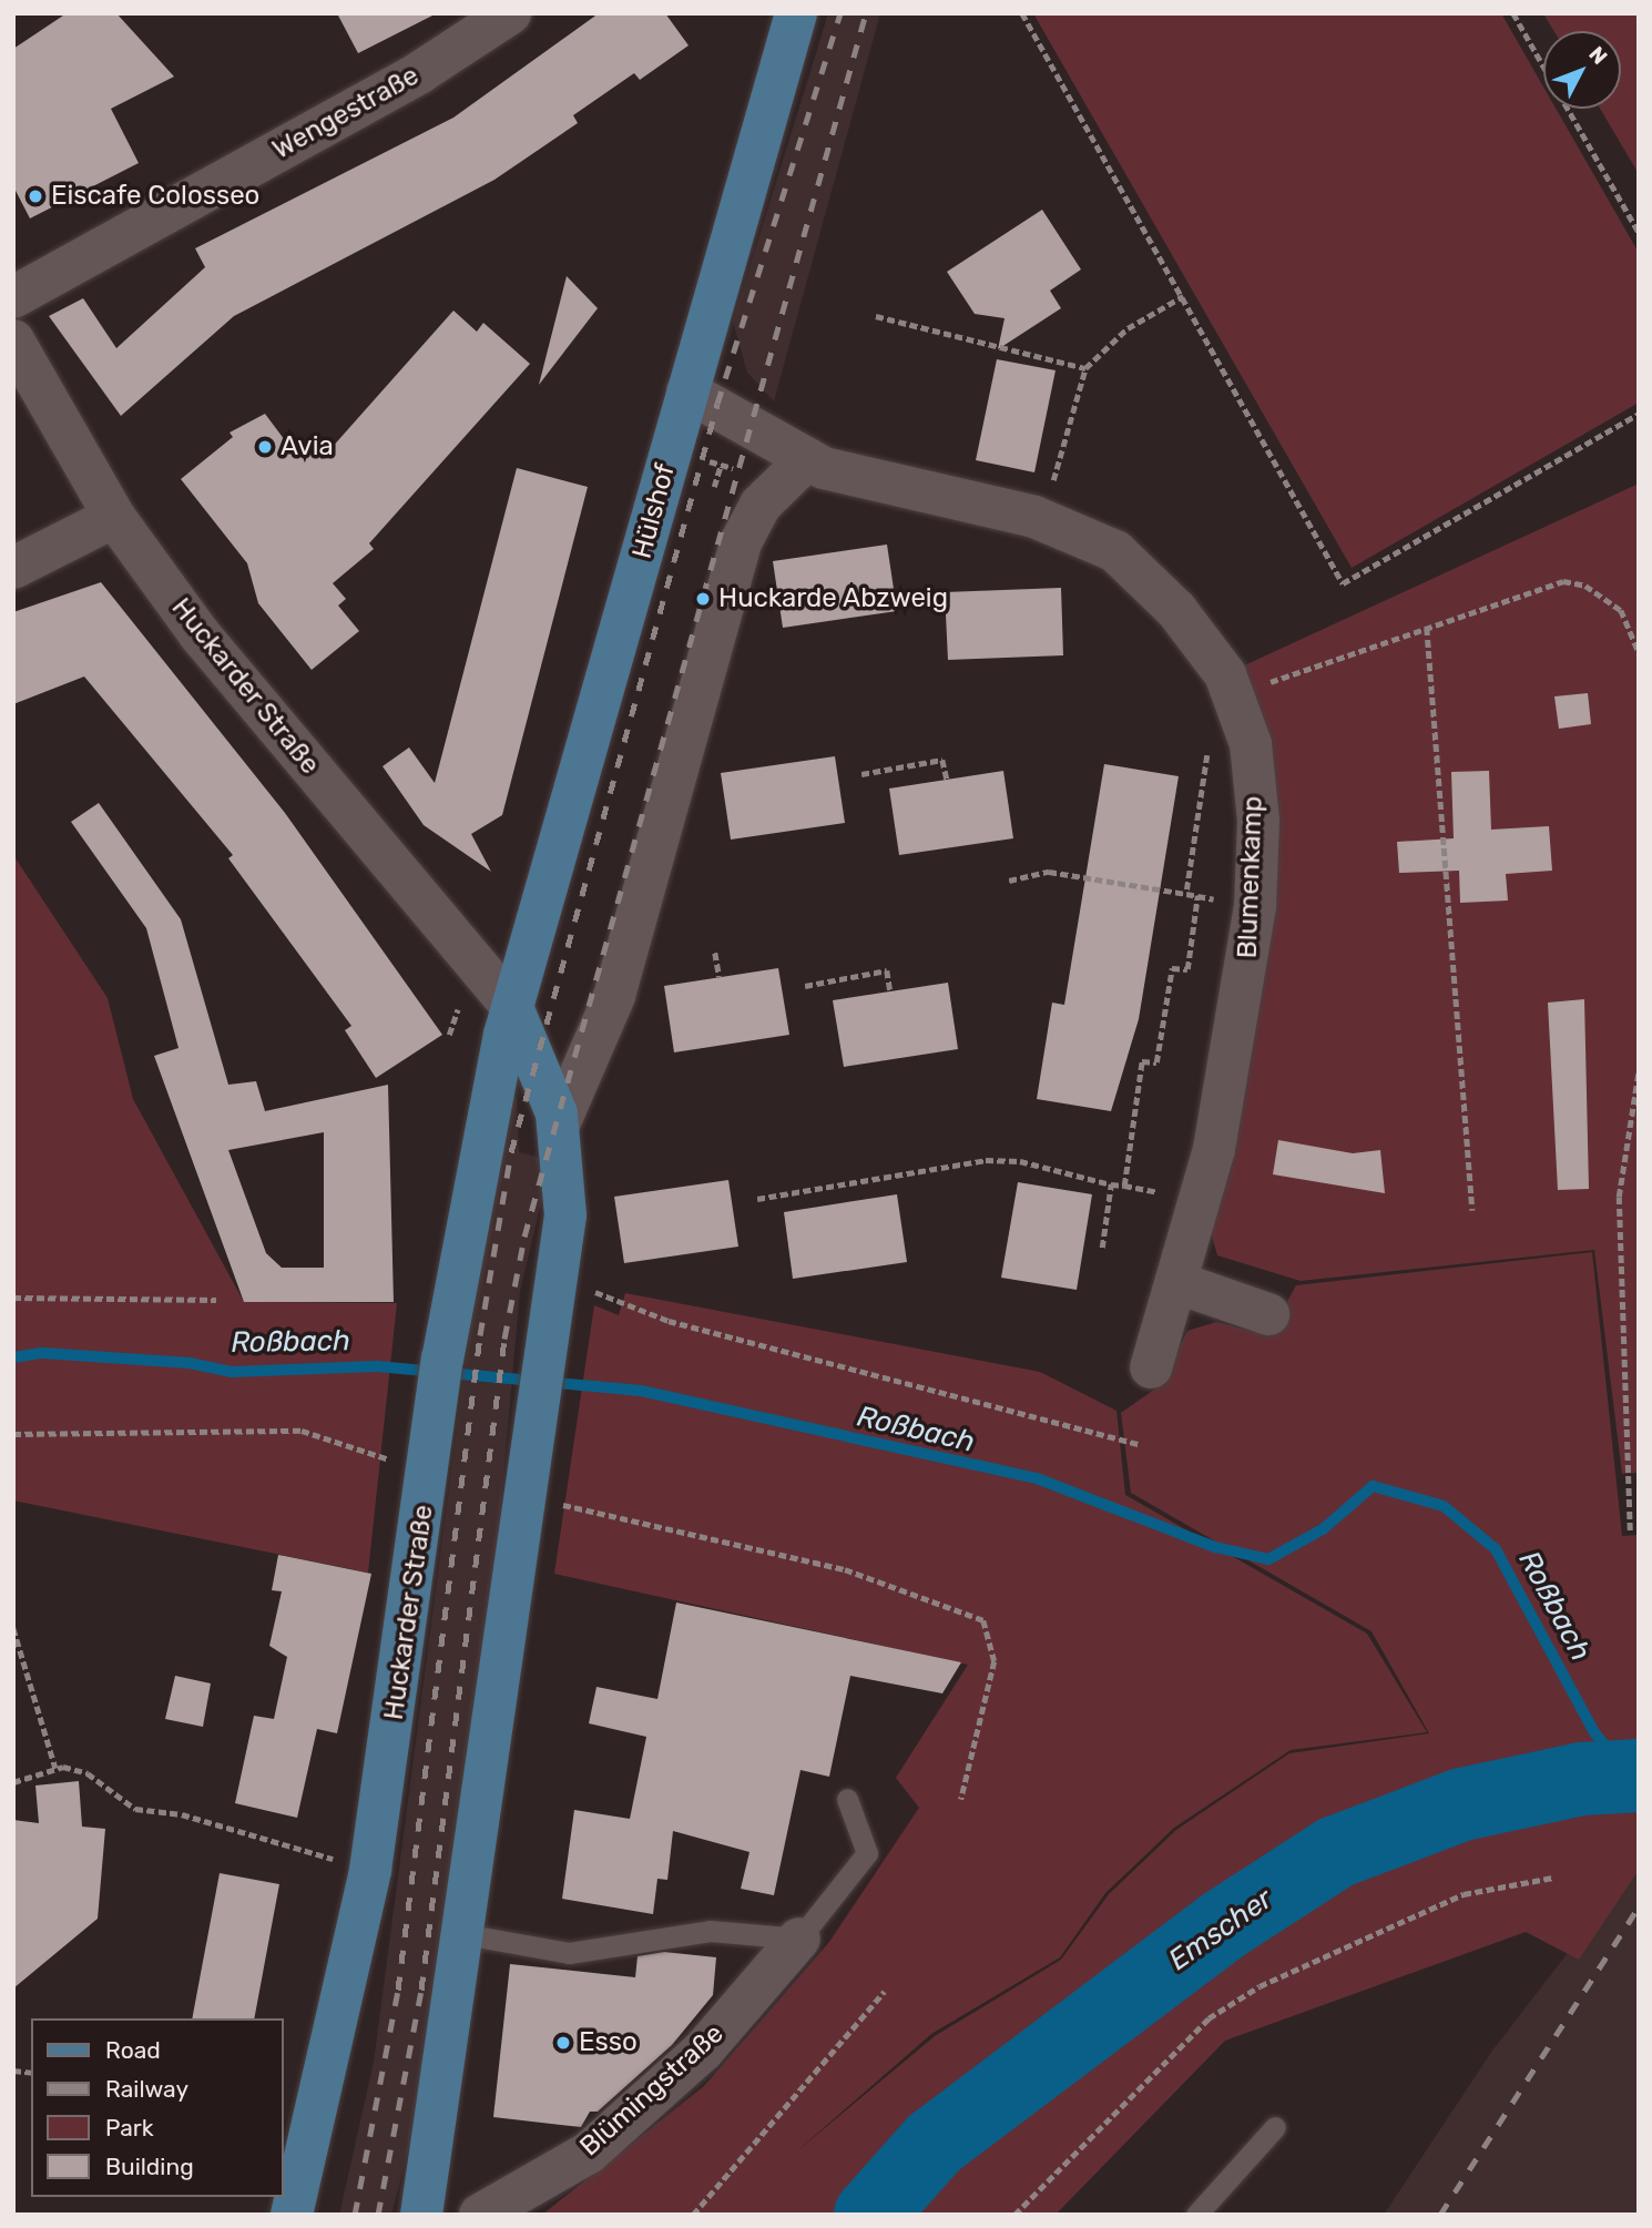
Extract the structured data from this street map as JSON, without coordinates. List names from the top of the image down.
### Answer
{
  "streets": {
    "main road": ["Hülshof", "Huckarder Straße"],
    "street": ["Wengestraße", "Blumenkamp", "Blümingstraße"]
  },
  "crossings": [
    ["Hülshof", "Huckarder Straße"],
    ["Hülshof", "Blumenkamp"]
  ],
  "water": ["Roßbach", "Emscher"],
  "places": [
    "Eiscafe Colosseo",
    "Avia",
    "Huckarde Abzweig",
    "Esso"
  ],
  "legend": [
    "Road",
    "Railway",
    "Park",
    "Building"
  ],
  "north": "top right"
}
